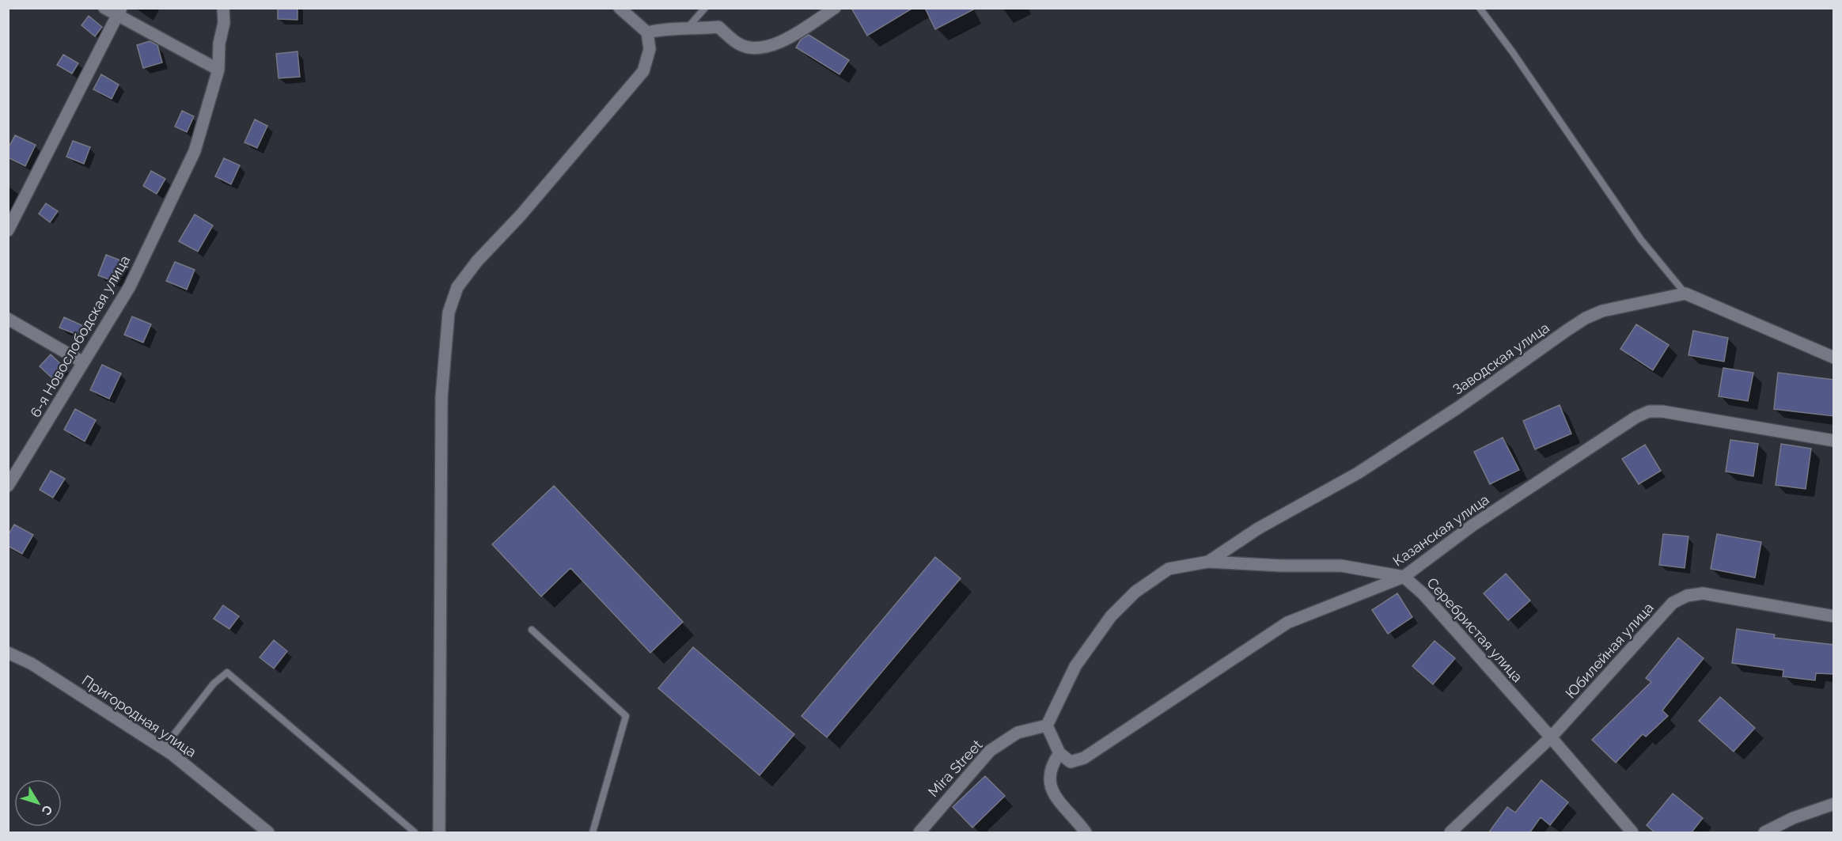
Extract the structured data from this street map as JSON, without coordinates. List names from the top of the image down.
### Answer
{
  "streets": {
    "street": [
      "6-я Новослободская улица",
      "Заводская улица",
      "Казанская улица",
      "Серебристая улица",
      "Юбилейная улица",
      "Пригородная улица",
      "Mira Street"
    ]
  },
  "crossings": [
    ["Казанская улица", "Серебристая улица"],
    ["Серебристая улица", "Юбилейная улица"]
  ],
  "north": "bottom right"
}
